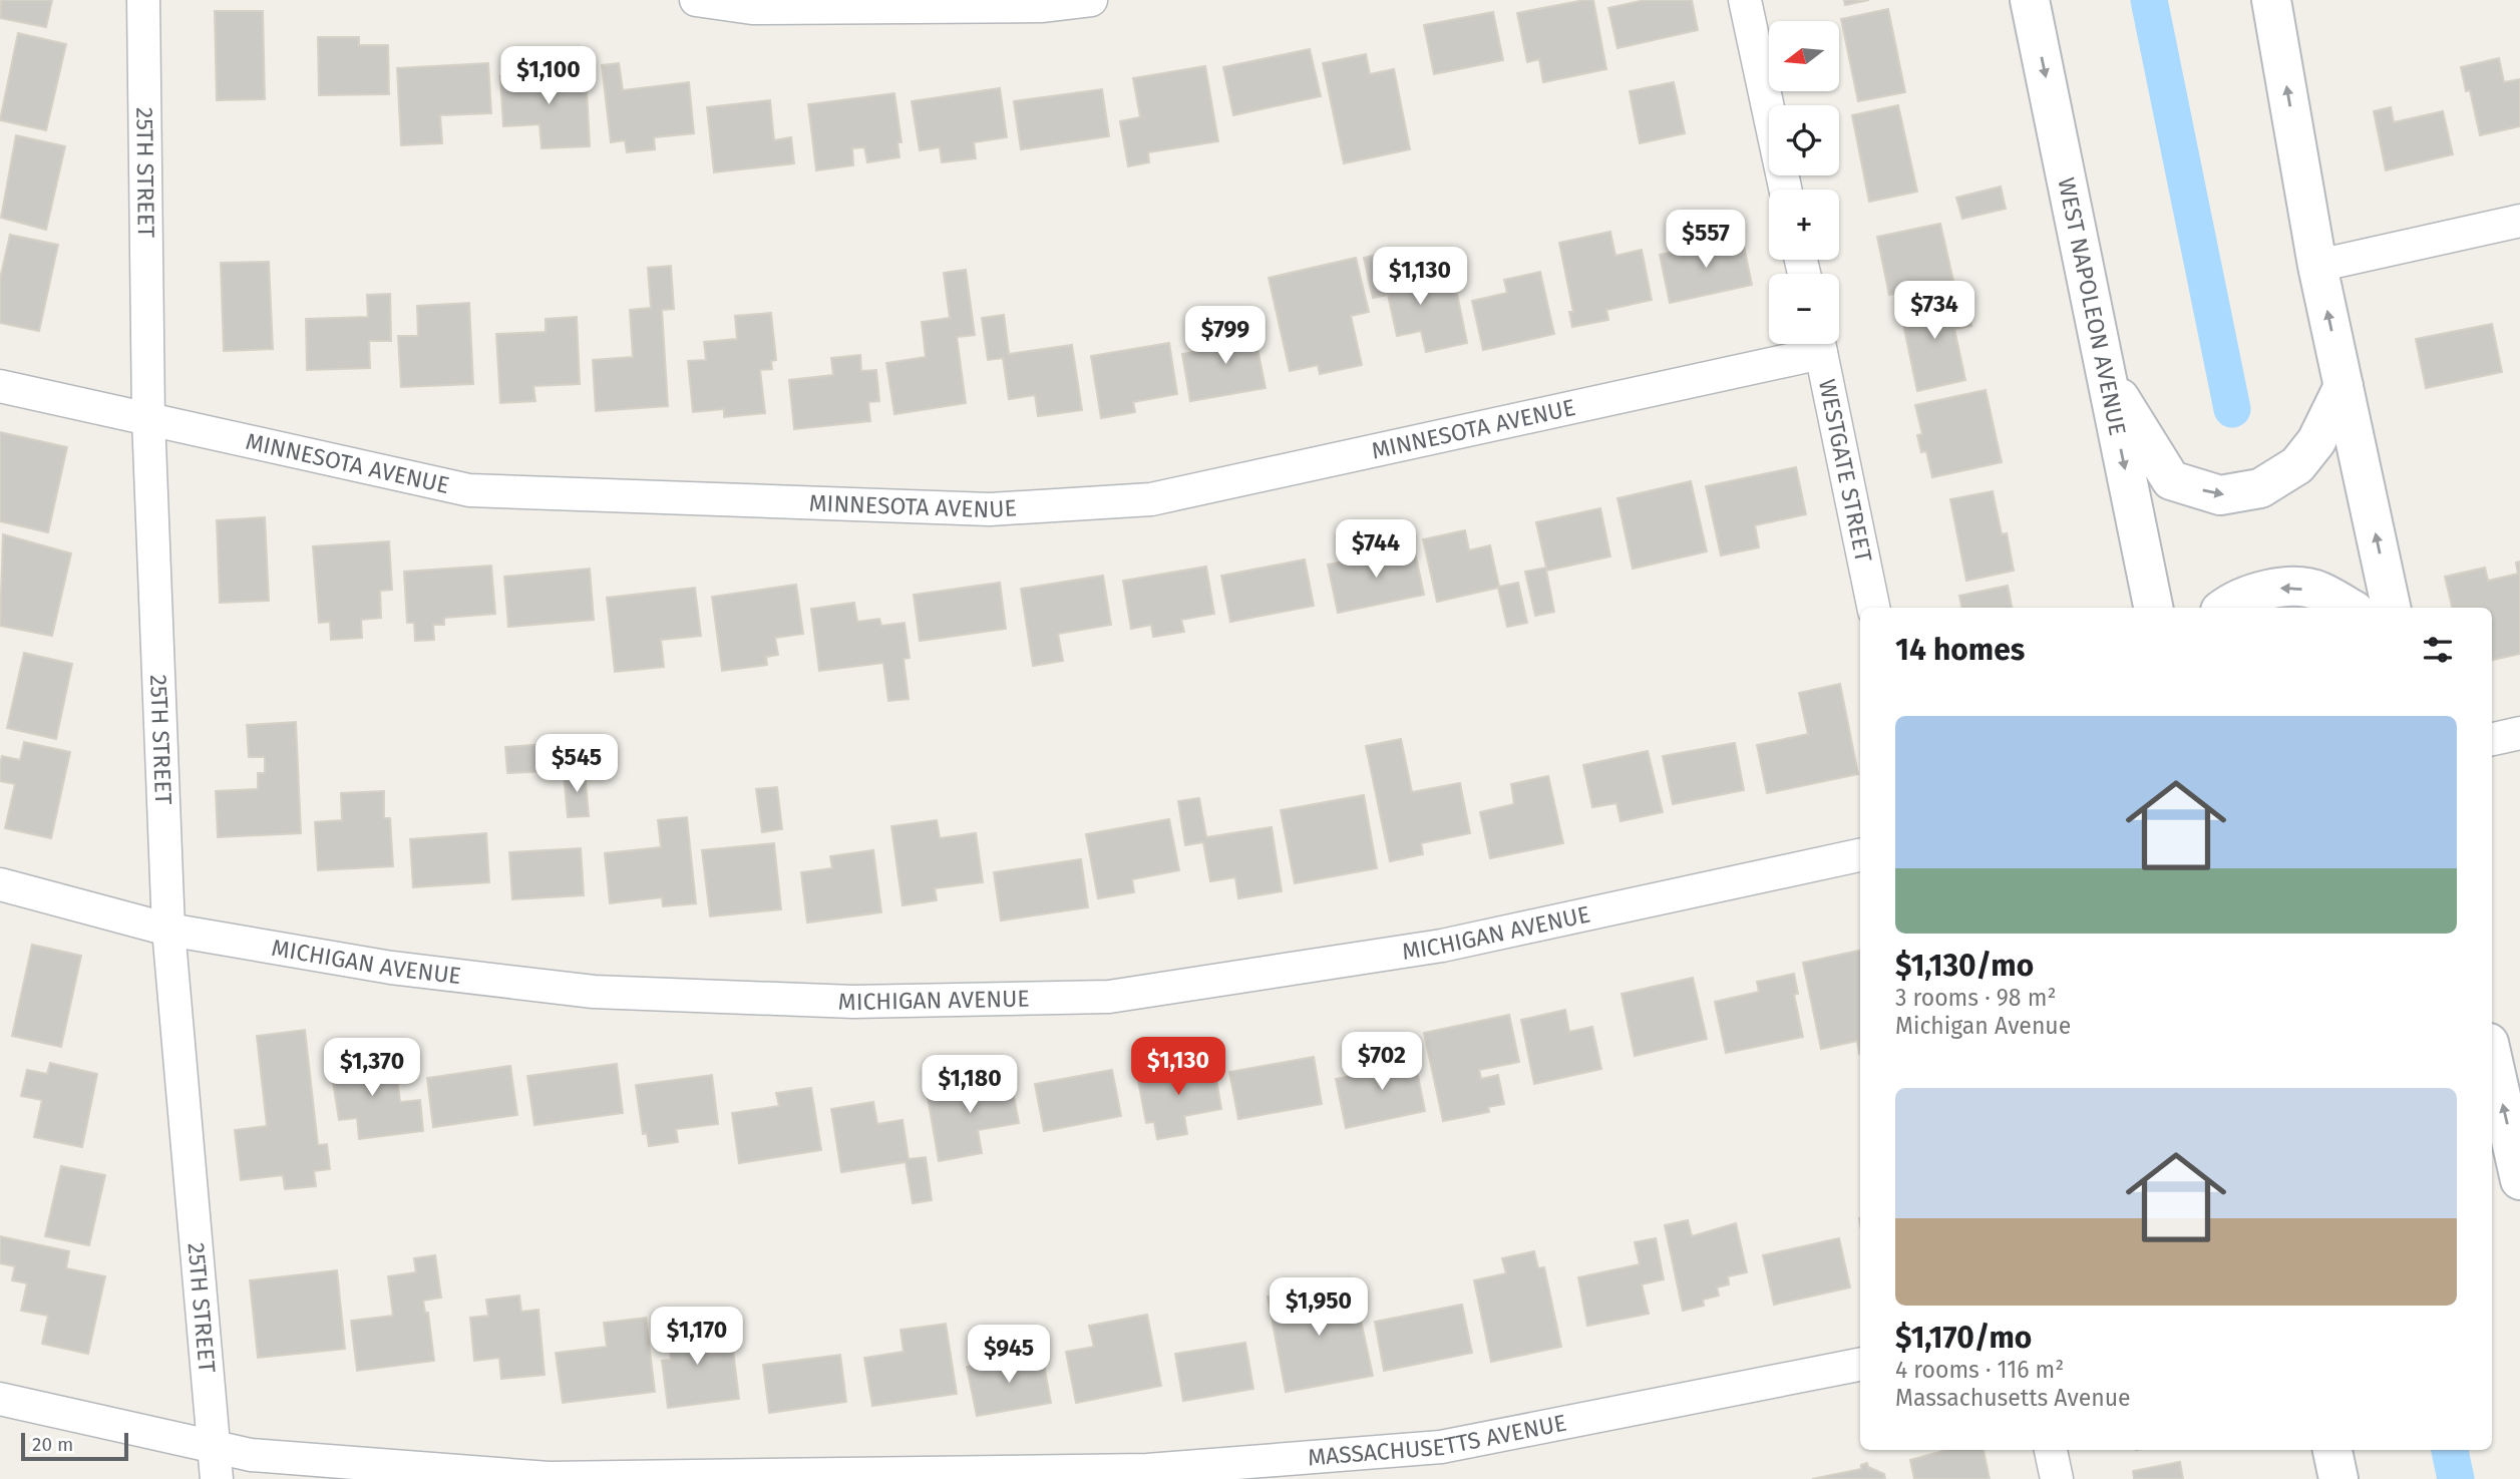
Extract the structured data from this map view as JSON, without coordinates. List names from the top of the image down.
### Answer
{
  "streets": {
    "main road": ["WEST NAPOLEON AVENUE"],
    "street": [
      "25TH STREET",
      "MINNESOTA AVENUE",
      "WESTGATE STREET",
      "MICHIGAN AVENUE",
      "MASSACHUSETTS AVENUE"
    ]
  },
  "crossings": [
    ["25TH STREET", "MINNESOTA AVENUE"],
    ["25TH STREET", "MICHIGAN AVENUE"],
    ["25TH STREET", "MASSACHUSETTS AVENUE"]
  ],
  "scale_bar": "20 m",
  "north": "left",
  "page": {
    "map_buttons": ["+", "−"],
    "price": [
      "$1,100",
      "$557",
      "$1,130",
      "$734",
      "$799",
      "$744",
      "$545",
      "$702",
      "$1,130",
      "$1,370",
      "$1,180",
      "$1,950",
      "$1,170",
      "$945"
    ],
    "heading": "14 homes",
    "list": [
      {
        "name": "$1,130/mo",
        "note": "3 rooms · 98 m² · Michigan Avenue"
      },
      {
        "name": "$1,170/mo",
        "note": "4 rooms · 116 m² · Massachusetts Avenue"
      }
    ],
    "scale": "20 m"
  }
}
